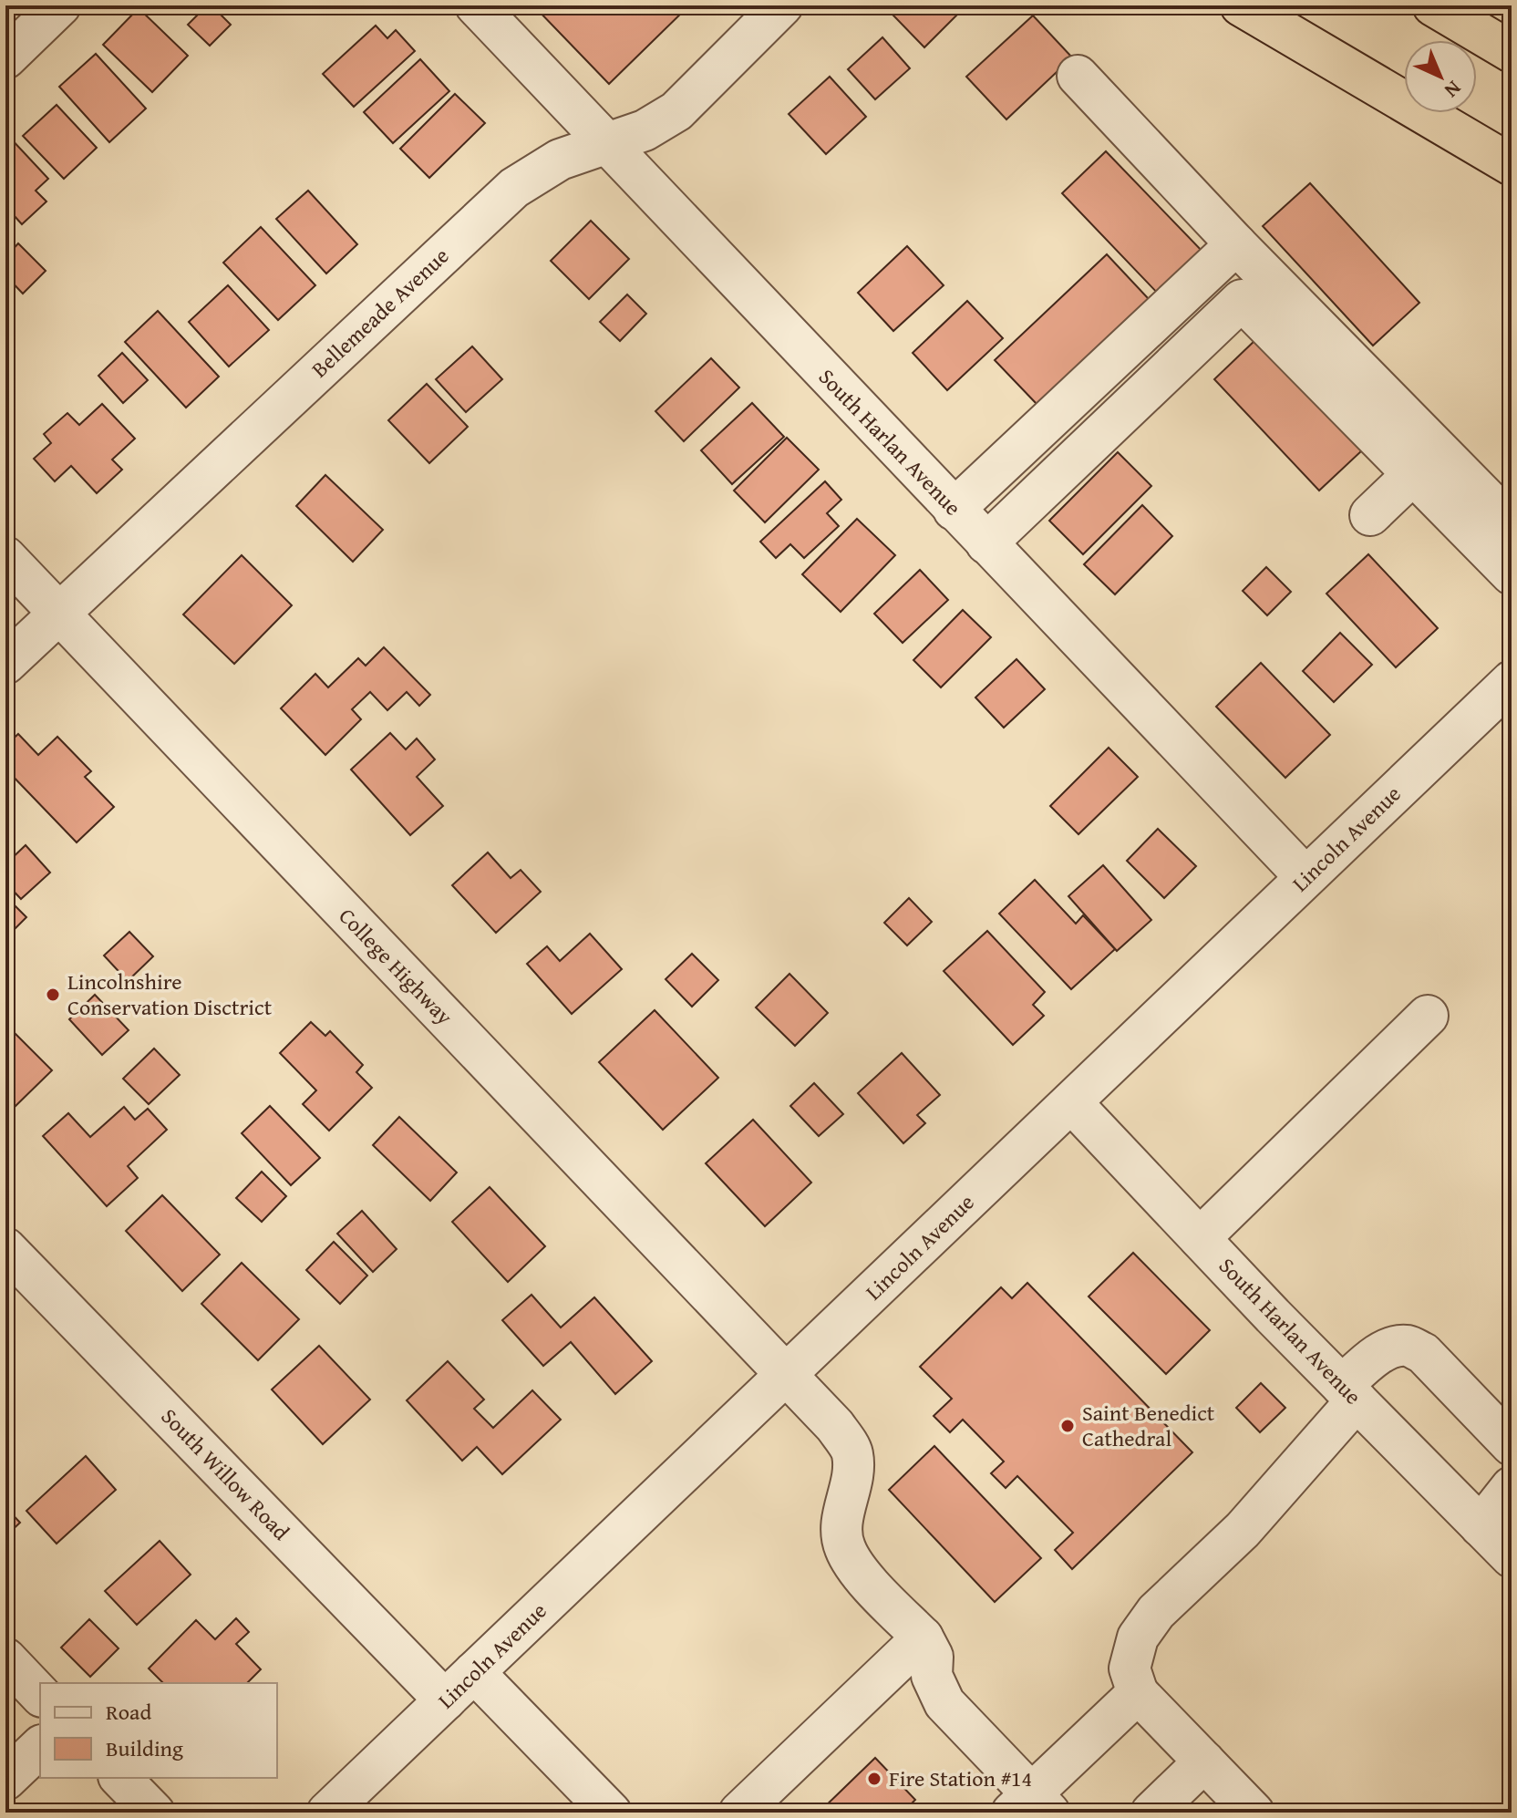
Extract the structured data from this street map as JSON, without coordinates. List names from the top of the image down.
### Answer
{
  "streets": {
    "street": [
      "Bellemeade Avenue",
      "South Harlan Avenue",
      "Lincoln Avenue",
      "College Highway",
      "South Willow Road"
    ]
  },
  "crossings": [
    ["Bellemeade Avenue", "South Harlan Avenue"],
    ["Bellemeade Avenue", "College Highway"],
    ["South Harlan Avenue", "Lincoln Avenue"],
    ["Lincoln Avenue", "College Highway"],
    ["Lincoln Avenue", "South Willow Road"]
  ],
  "places": ["Lincolnshire Conservation Disctrict", "Saint Benedict Cathedral", "Fire Station #14"],
  "legend": ["Road", "Building"],
  "north": "bottom right"
}
